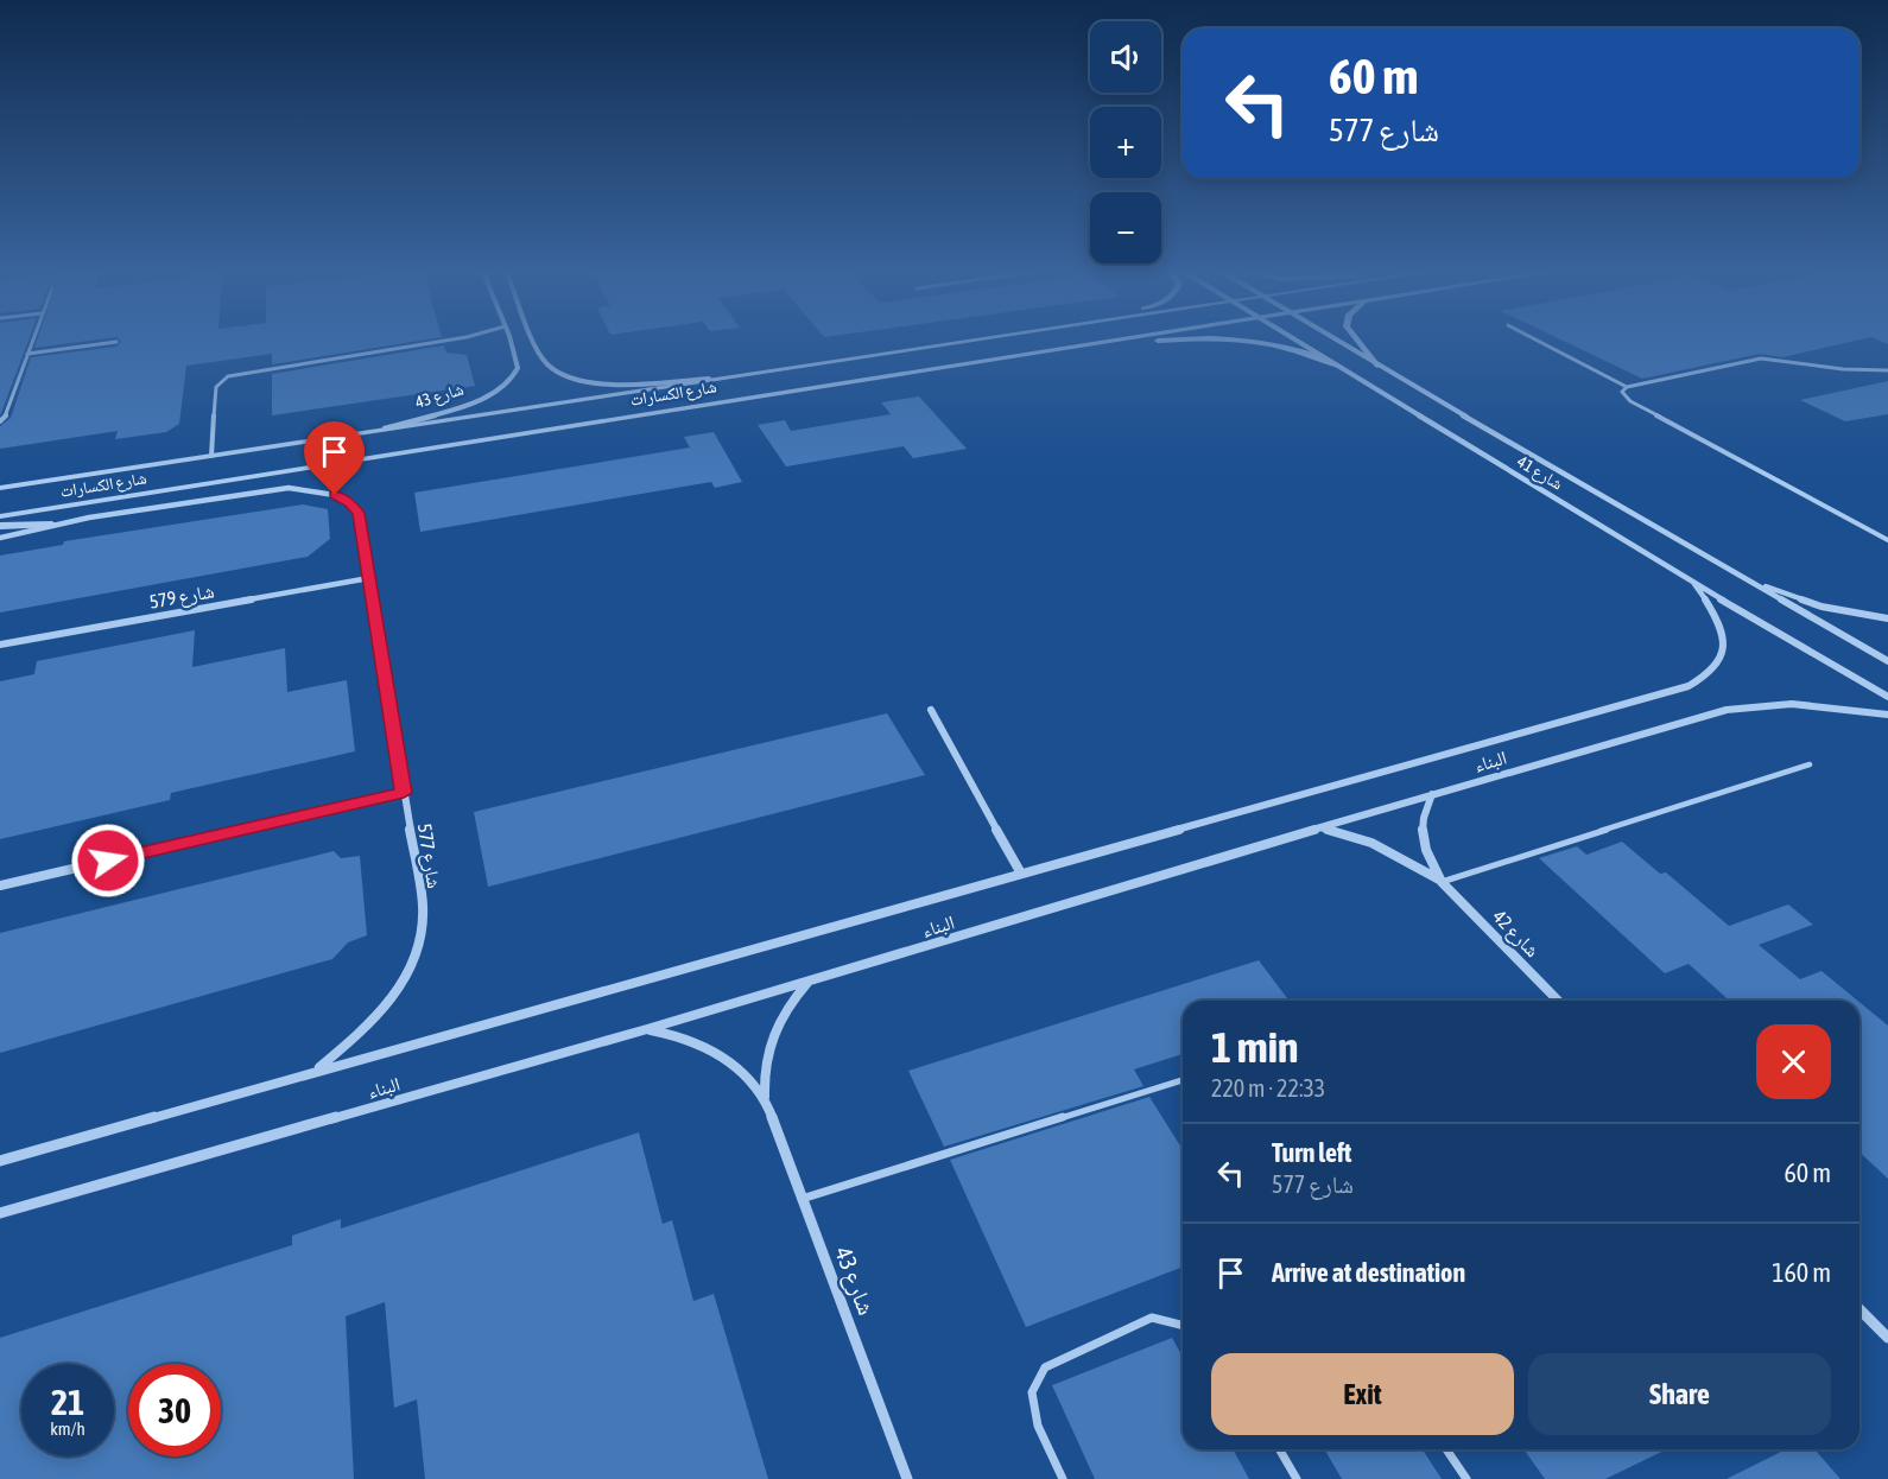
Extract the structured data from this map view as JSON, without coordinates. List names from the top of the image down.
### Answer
{
  "streets": {
    "street": [
      "شارع الكسارات",
      "شارع 43",
      "شارع 41",
      "شارع 579",
      "البناء",
      "شارع 577",
      "شارع 42"
    ]
  },
  "crossings": [
    ["شارع الكسارات", "شارع 43"],
    ["شارع الكسارات", "شارع 577"],
    ["شارع 43", "البناء"],
    ["شارع 41", "البناء"],
    ["شارع 579", "شارع 577"],
    ["البناء", "شارع 577"],
    ["البناء", "شارع 42"]
  ],
  "page": {
    "map_buttons": ["+", "−"],
    "turn": ["60 m", "شارع 577"],
    "heading": ["1 min", "220 m · 22:33"],
    "list": [
      {
        "name": "Turn left",
        "note": "شارع 577",
        "value": "60 m"
      },
      {
        "name": "Arrive at destination",
        "value": "160 m"
      }
    ],
    "buttons": ["Exit", "Share"],
    "speed": "21 km/h",
    "limit": "30"
  }
}
